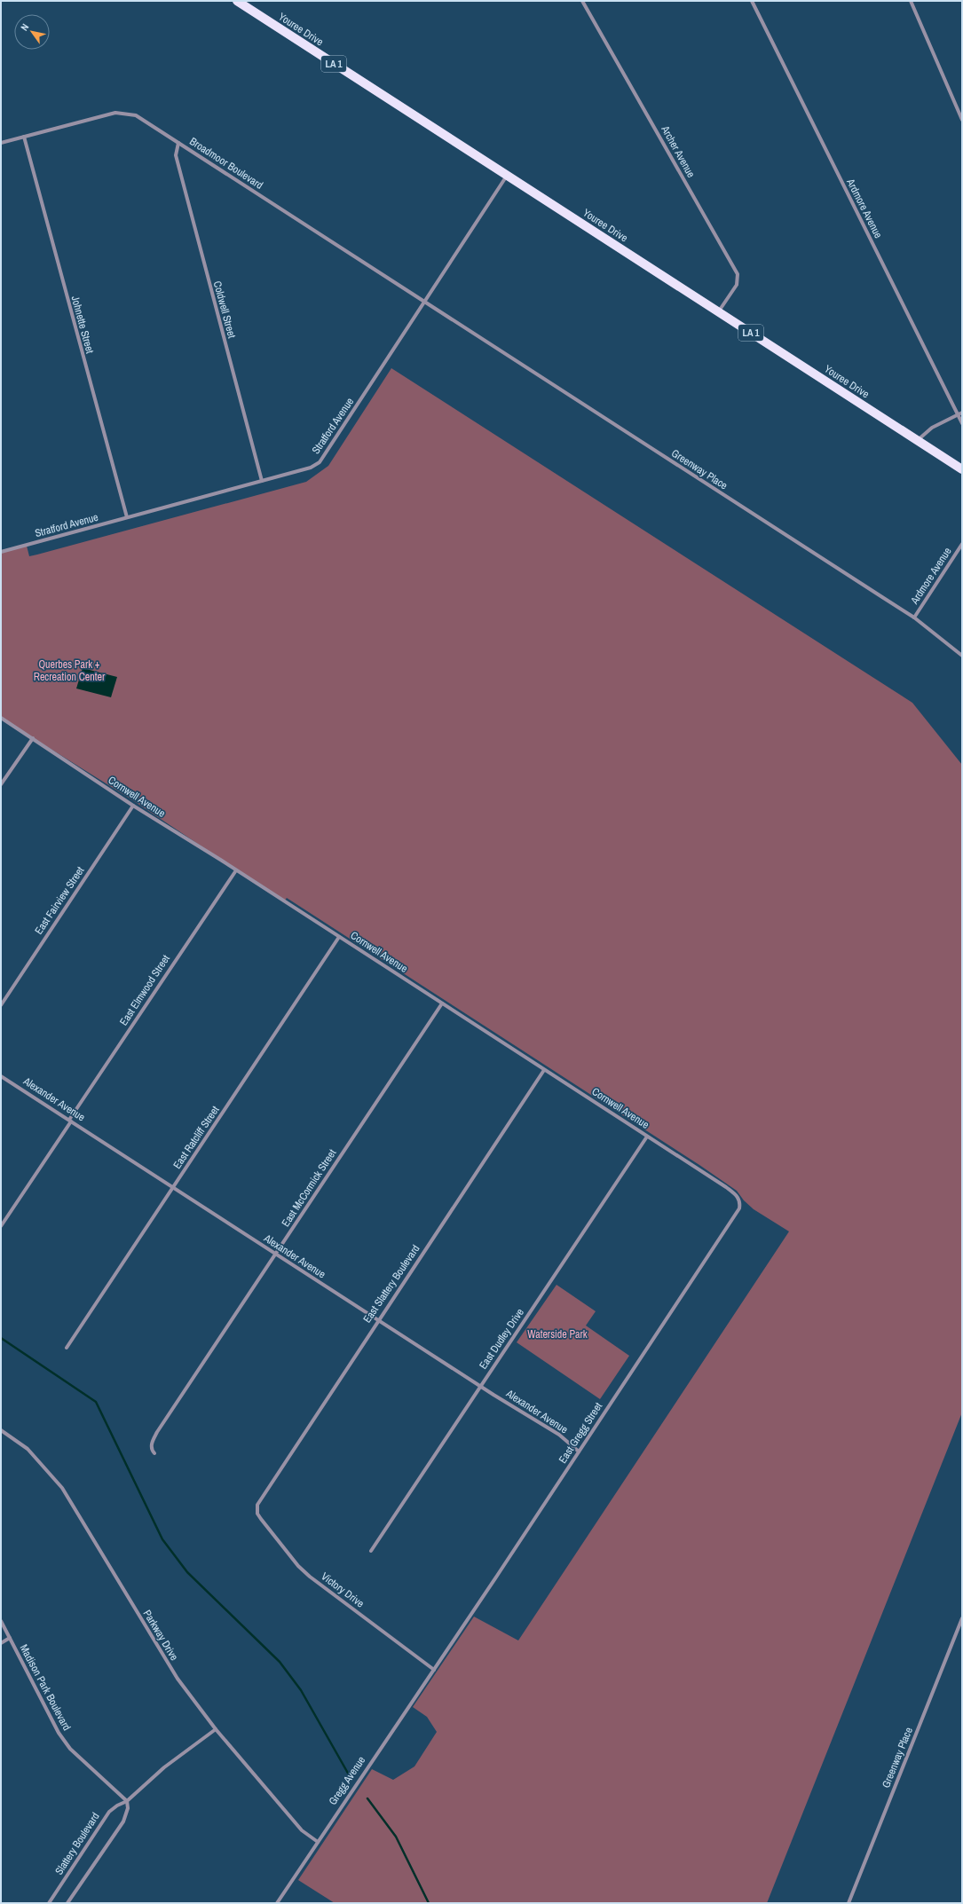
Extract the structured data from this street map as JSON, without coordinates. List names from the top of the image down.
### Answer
{
  "streets": {
    "main road": ["Youree Drive", "LA 1"],
    "street": [
      "Archer Avenue",
      "Broadmoor Boulevard",
      "Ardmore Avenue",
      "Coldwell Street",
      "Johnette Street",
      "Stratford Avenue",
      "Greenway Place",
      "Cornwell Avenue",
      "East Fairview Street",
      "East Elmwood Street",
      "Alexander Avenue",
      "East Ratcliff Street",
      "East McCormick Street",
      "East Slattery Boulevard",
      "East Dudley Drive",
      "East Gregg Street",
      "Victory Drive",
      "Parkway Drive",
      "Madison Park Boulevard",
      "Gregg Avenue",
      "Slattery Boulevard"
    ]
  },
  "crossings": [
    ["Youree Drive", "Archer Avenue"],
    ["Youree Drive", "Stratford Avenue"],
    ["Broadmoor Boulevard", "Coldwell Street"],
    ["Broadmoor Boulevard", "Johnette Street"],
    ["Broadmoor Boulevard", "Stratford Avenue"],
    ["Broadmoor Boulevard", "Greenway Place"],
    ["Ardmore Avenue", "Greenway Place"],
    ["Coldwell Street", "Stratford Avenue"],
    ["Johnette Street", "Stratford Avenue"],
    ["Stratford Avenue", "Greenway Place"],
    ["Cornwell Avenue", "East Fairview Street"],
    ["Cornwell Avenue", "East Elmwood Street"],
    ["Cornwell Avenue", "East Ratcliff Street"],
    ["Cornwell Avenue", "East McCormick Street"],
    ["Cornwell Avenue", "East Slattery Boulevard"],
    ["Cornwell Avenue", "East Dudley Drive"],
    ["Cornwell Avenue", "East Gregg Street"],
    ["East Elmwood Street", "Alexander Avenue"],
    ["Alexander Avenue", "East Ratcliff Street"],
    ["Alexander Avenue", "East McCormick Street"],
    ["Alexander Avenue", "East Slattery Boulevard"],
    ["Alexander Avenue", "East Dudley Drive"],
    ["Alexander Avenue", "East Gregg Street"],
    ["East Slattery Boulevard", "Victory Drive"],
    ["East Gregg Street", "Victory Drive"],
    ["East Gregg Street", "Gregg Avenue"],
    ["Victory Drive", "Gregg Avenue"],
    ["Parkway Drive", "Gregg Avenue"],
    ["Parkway Drive", "Slattery Boulevard"],
    ["Madison Park Boulevard", "Slattery Boulevard"]
  ],
  "parks": ["Querbes Park + Recreation Center", "Waterside Park"],
  "north": "top left"
}
